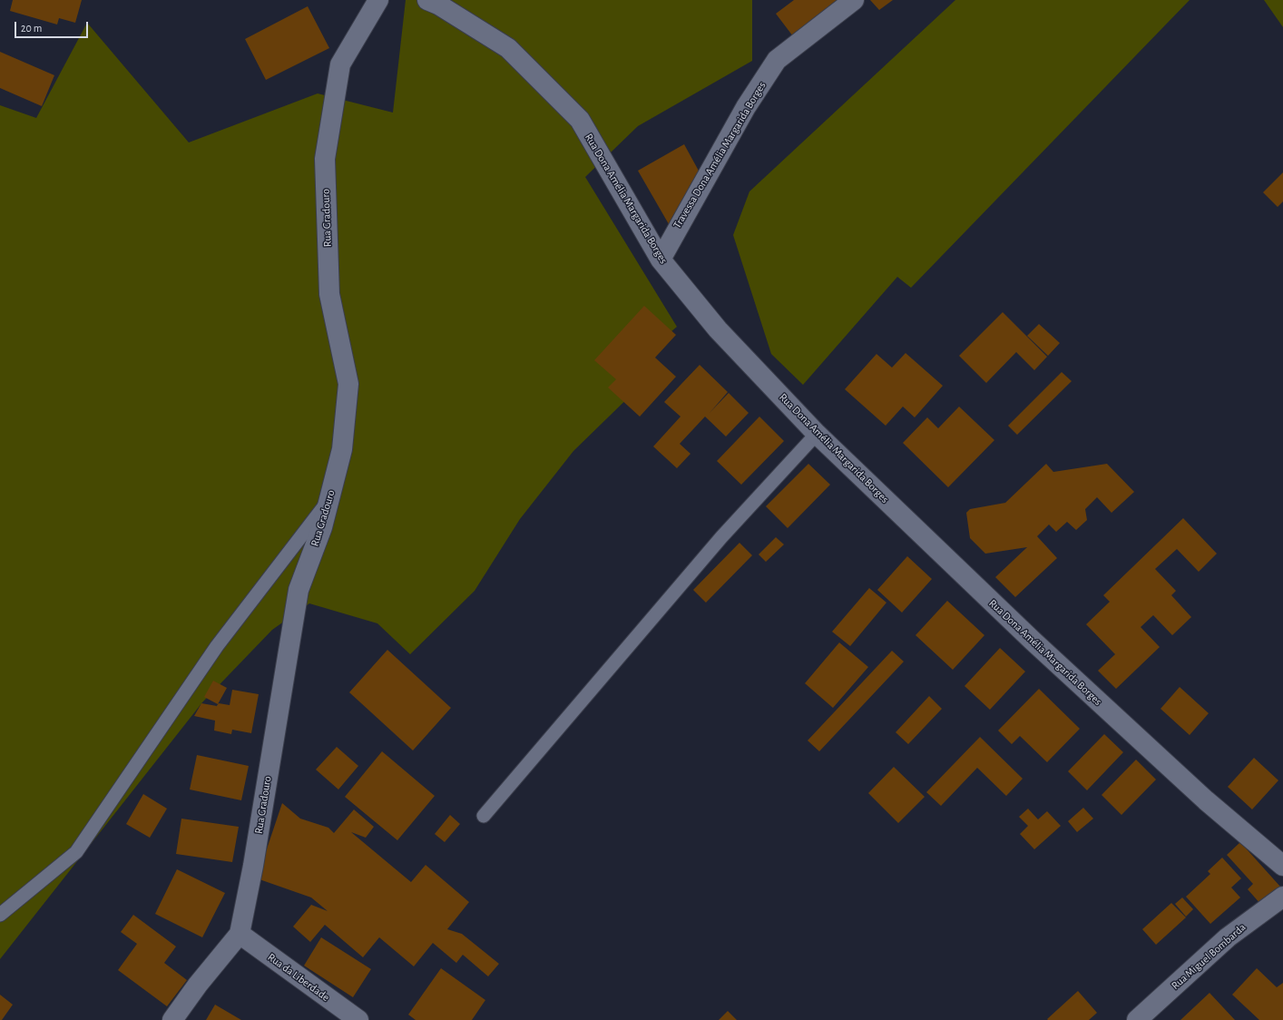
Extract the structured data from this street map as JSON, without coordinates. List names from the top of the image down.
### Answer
{
  "streets": {
    "street": [
      "Travessa Dona Amélia Margarida Borges",
      "Rua Dona Amélia Margarida Borges",
      "Rua Gradouro",
      "Rua Miguel Bombarda",
      "Rua da Liberdade"
    ]
  },
  "crossings": [
    ["Travessa Dona Amélia Margarida Borges", "Rua Dona Amélia Margarida Borges"],
    ["Rua Gradouro", "Rua da Liberdade"]
  ],
  "scale_bar": "20 m"
}
